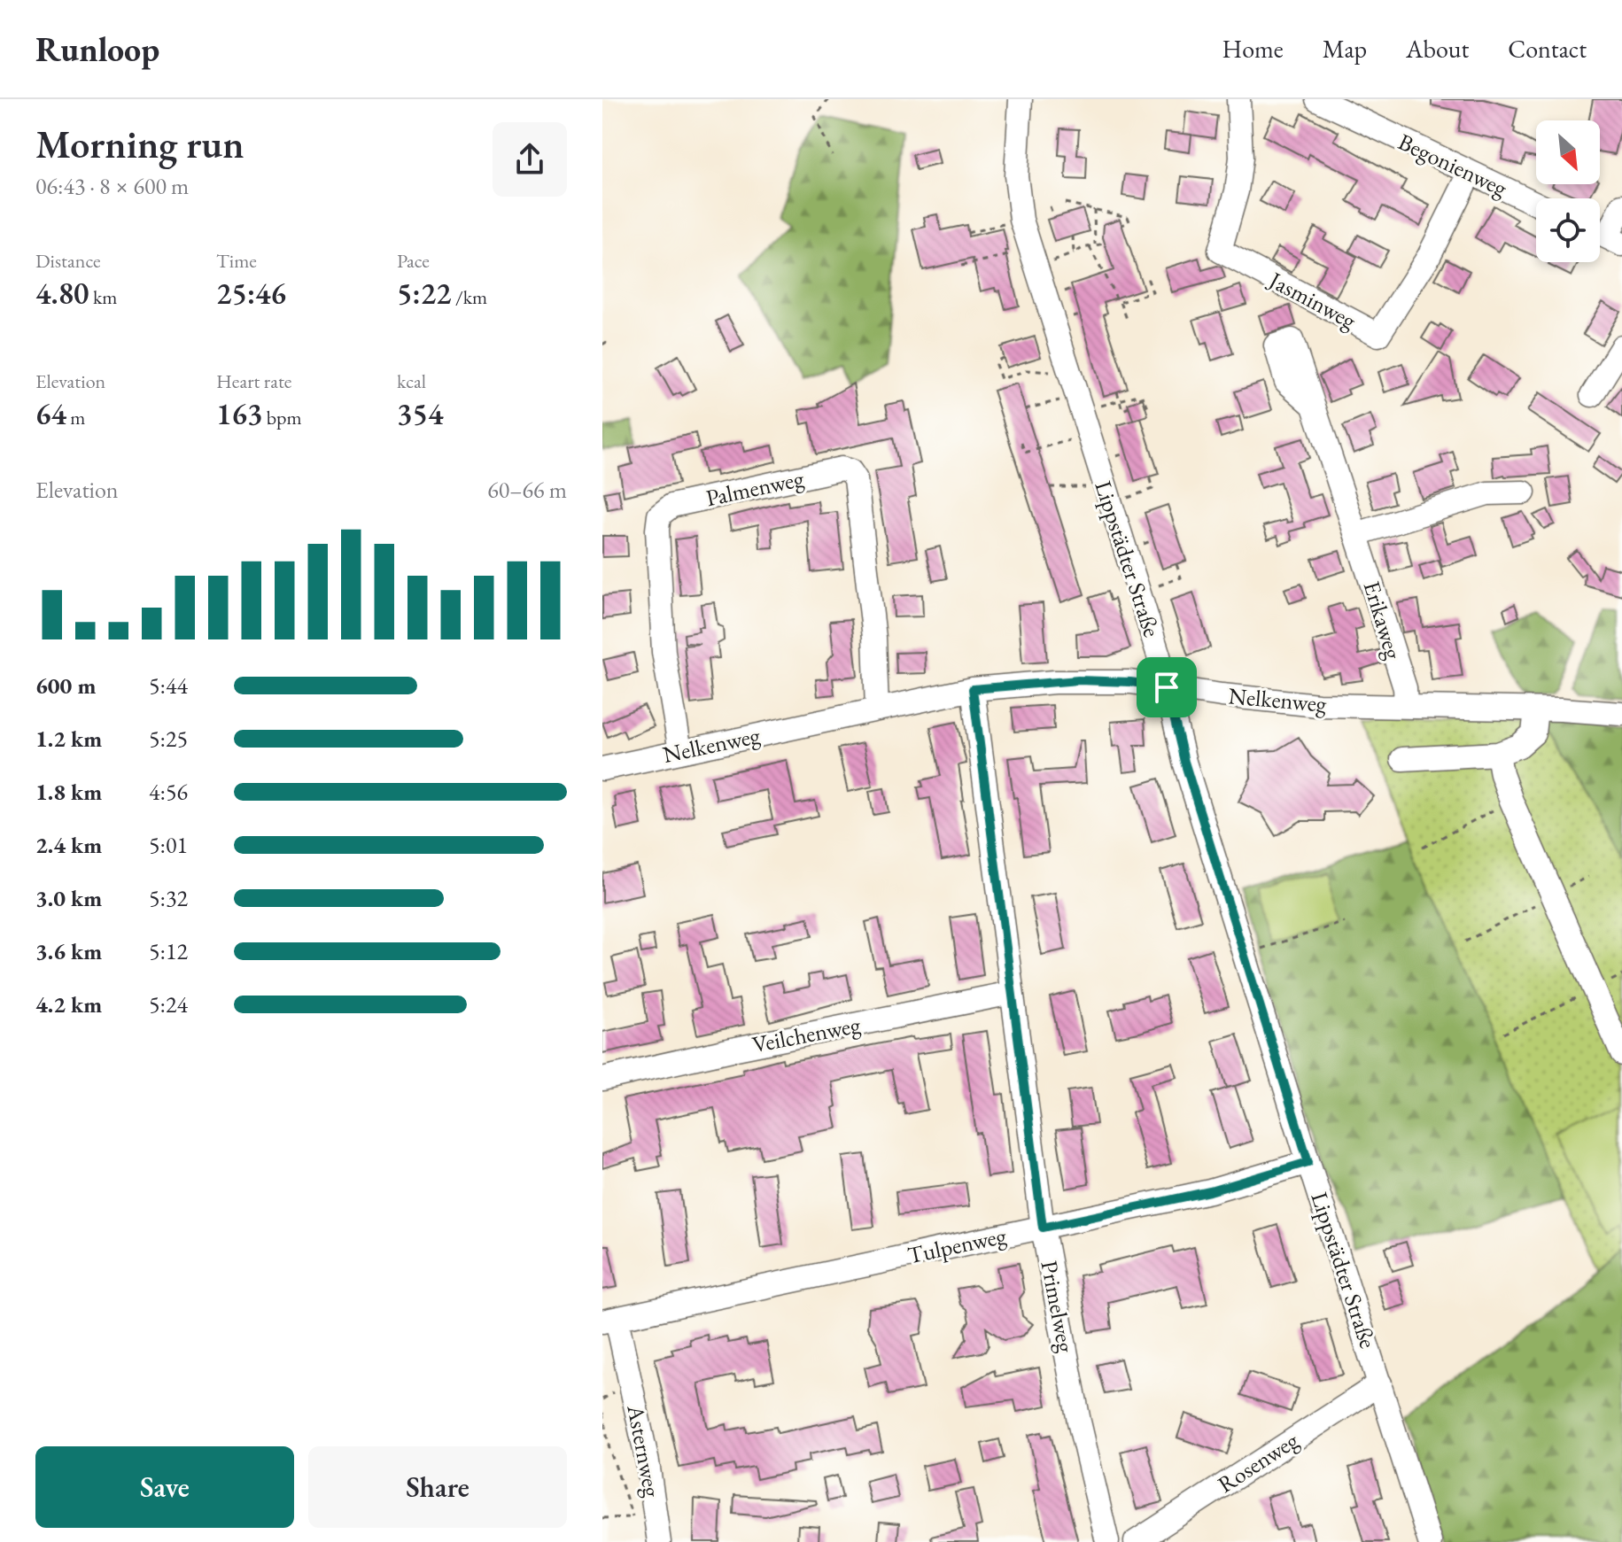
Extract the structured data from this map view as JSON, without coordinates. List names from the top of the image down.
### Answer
{
  "streets": {
    "street": [
      "Begonienweg",
      "Jasminweg",
      "Palmenweg",
      "Lippstädter Straße",
      "Erikaweg",
      "Nelkenweg",
      "Veilchenweg",
      "Tulpenweg",
      "Primelweg",
      "Asternweg",
      "Rosenweg"
    ]
  },
  "crossings": [
    ["Begonienweg", "Jasminweg"],
    ["Palmenweg", "Nelkenweg"],
    ["Lippstädter Straße", "Nelkenweg"],
    ["Lippstädter Straße", "Tulpenweg"],
    ["Lippstädter Straße", "Rosenweg"],
    ["Erikaweg", "Nelkenweg"],
    ["Nelkenweg", "Primelweg"],
    ["Veilchenweg", "Primelweg"],
    ["Tulpenweg", "Primelweg"],
    ["Tulpenweg", "Asternweg"]
  ],
  "north": "bottom right",
  "page": {
    "header": "Runloop",
    "nav": [
      "Home",
      "Map",
      "About",
      "Contact"
    ],
    "heading": ["Morning run", "06:43 · 8 × 600 m"],
    "stats": [
      ["Distance", "4.80 km"],
      ["Time", "25:46"],
      ["Pace", "5:22 /km"],
      ["Elevation", "64 m"],
      ["Heart rate", "163 bpm"],
      ["kcal", "354"]
    ],
    "chart": ["Elevation", "60–66 m"],
    "list": [
      {
        "name": "600 m",
        "note": "5:44"
      },
      {
        "name": "1.2 km",
        "note": "5:25"
      },
      {
        "name": "1.8 km",
        "note": "4:56"
      },
      {
        "name": "2.4 km",
        "note": "5:01"
      },
      {
        "name": "3.0 km",
        "note": "5:32"
      },
      {
        "name": "3.6 km",
        "note": "5:12"
      },
      {
        "name": "4.2 km",
        "note": "5:24"
      }
    ],
    "buttons": ["Save", "Share"]
  }
}
